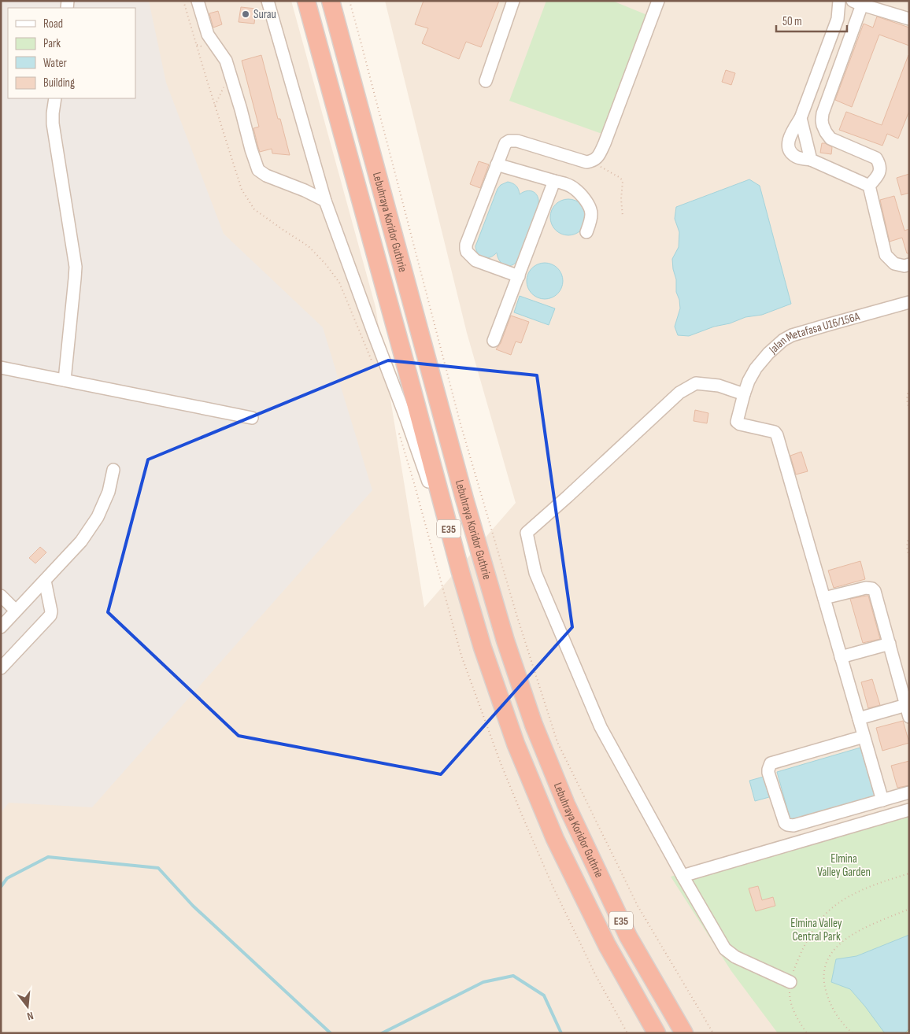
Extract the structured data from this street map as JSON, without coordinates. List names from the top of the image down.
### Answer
{
  "streets": {
    "highway": ["Lebuhraya Koridor Guthrie", "E35"],
    "street": ["Jalan Metafasa U16/156A"]
  },
  "parks": ["Elmina Valley Garden", "Elmina Valley Central Park"],
  "places": ["Surau"],
  "legend": [
    "Road",
    "Park",
    "Water",
    "Building"
  ],
  "scale_bar": "50 m",
  "north": "bottom"
}
